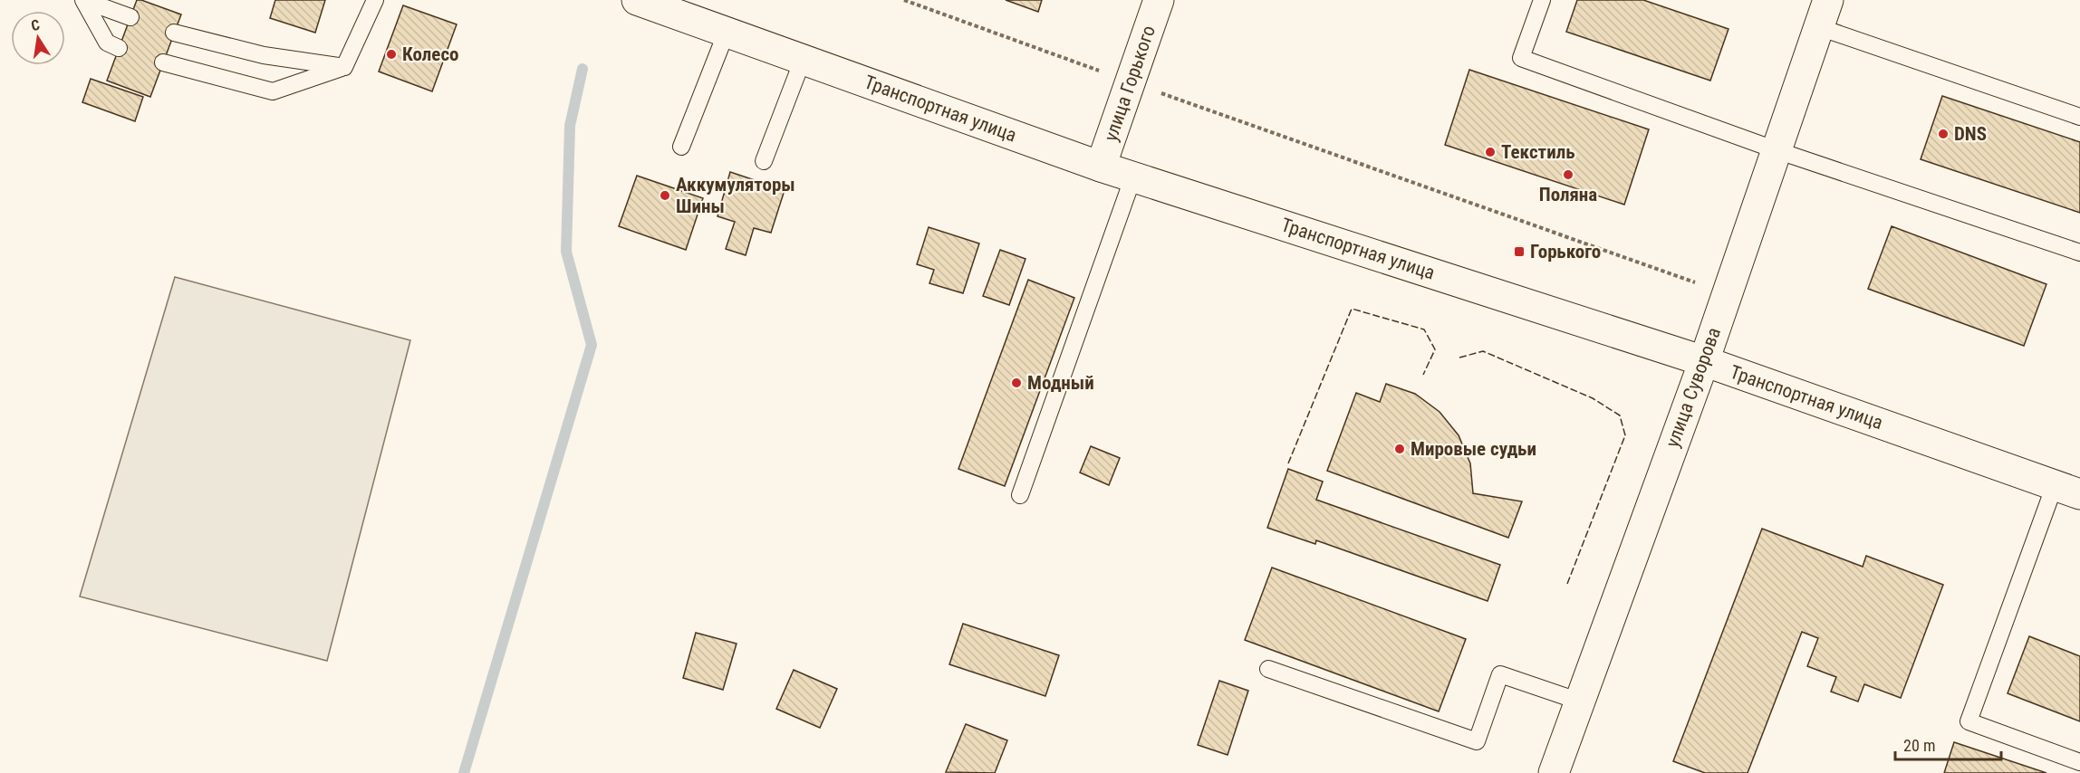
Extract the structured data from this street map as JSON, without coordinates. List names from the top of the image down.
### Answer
{
  "streets": {
    "street": ["улица Горького", "Транспортная улица", "улица Суворова"]
  },
  "crossings": [
    ["улица Горького", "Транспортная улица"],
    ["Транспортная улица", "улица Суворова"]
  ],
  "places": {
    "other": [
      "Колесо",
      "DNS",
      "Текстиль",
      "Поляна",
      "Аккумуляторы Шины",
      "Модный",
      "Мировые судьи"
    ],
    "transit": ["Горького"]
  },
  "scale_bar": "20 m",
  "north": "top"
}
